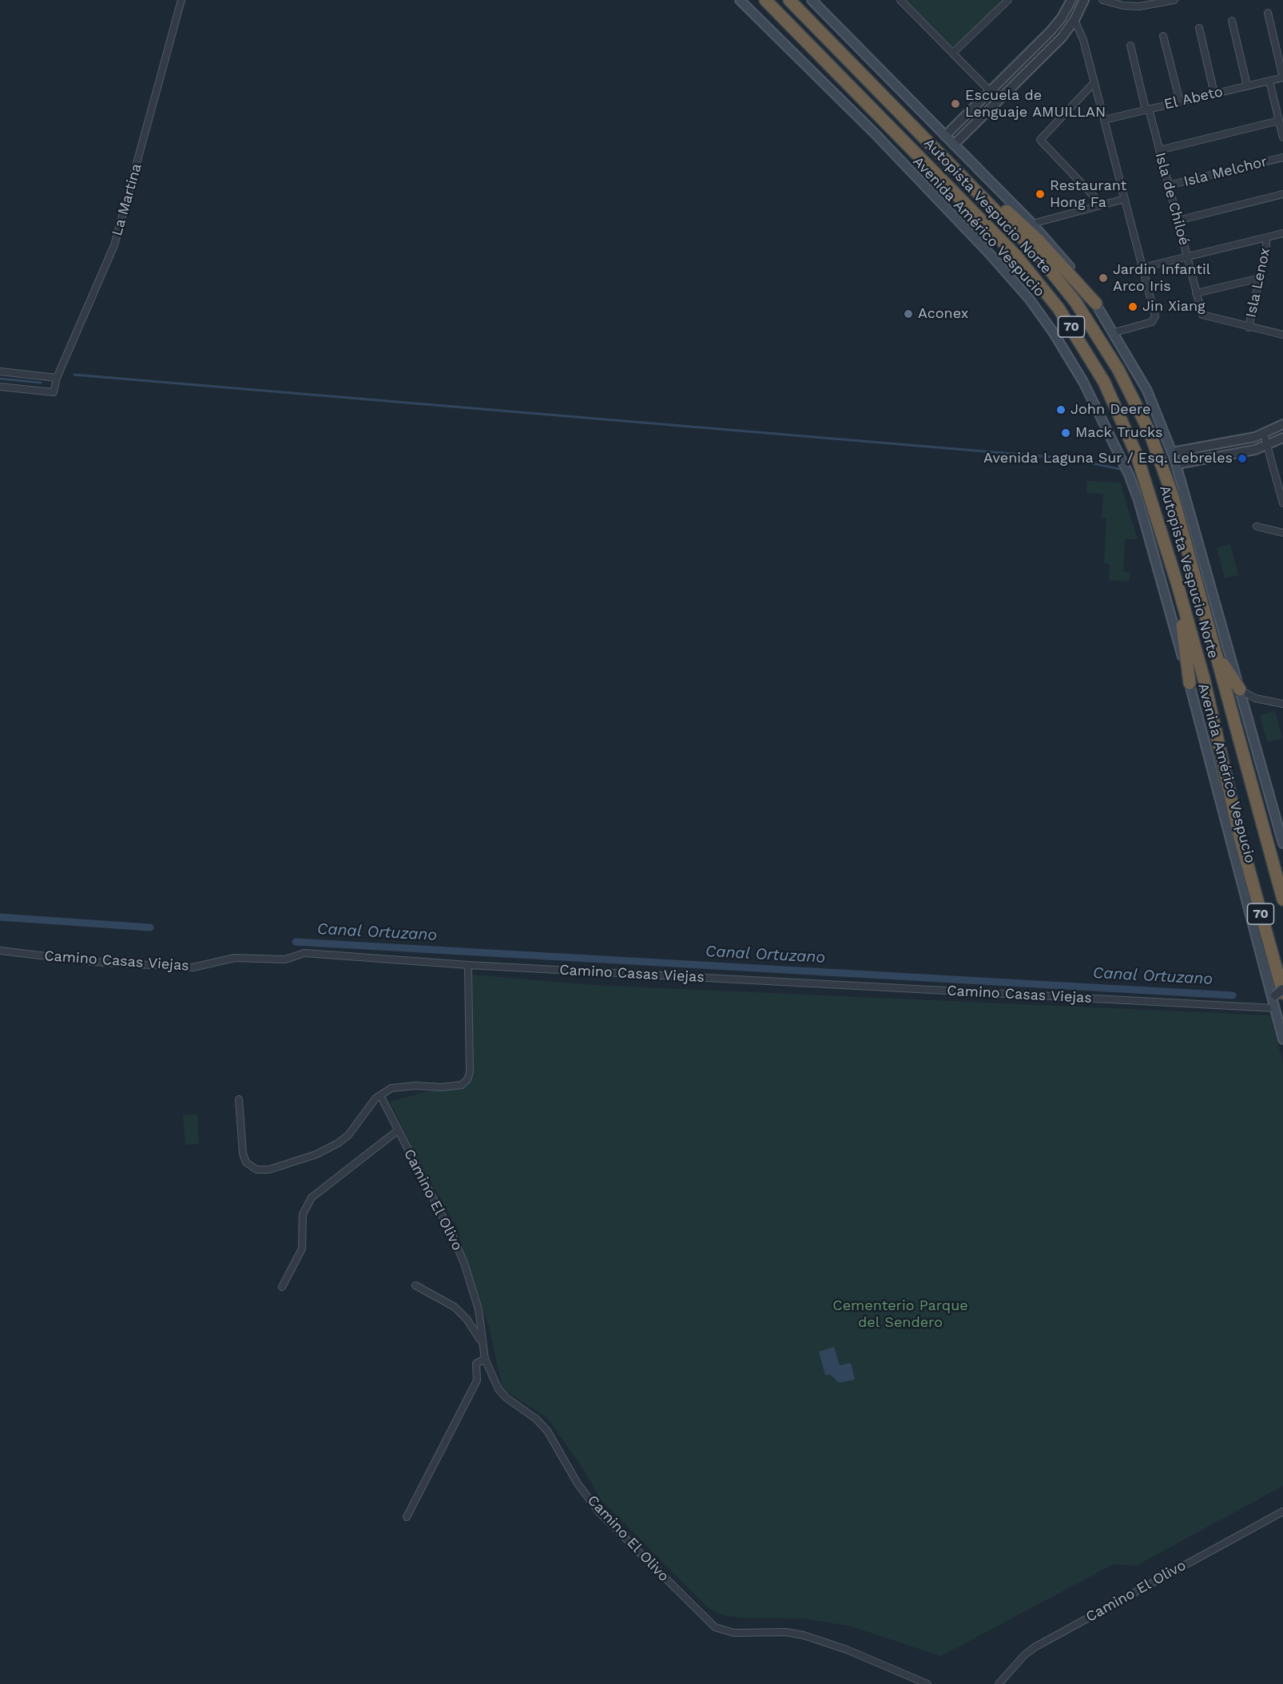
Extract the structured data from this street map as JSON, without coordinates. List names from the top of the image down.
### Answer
{
  "streets": {
    "highway": ["Autopista Vespucio Norte", "70"],
    "main road": ["Avenida Américo Vespucio"],
    "street": [
      "El Abeto",
      "Isla Melchor",
      "Isla de Chiloé",
      "La Martina",
      "Isla Lenox",
      "Camino Casas Viejas",
      "Camino El Olivo"
    ]
  },
  "crossings": [
    ["El Abeto", "Isla de Chiloé"],
    ["Isla Melchor", "Isla de Chiloé"],
    ["Isla de Chiloé", "Isla Lenox"],
    ["Autopista Vespucio Norte", "Avenida Américo Vespucio"],
    ["Avenida Américo Vespucio", "Camino Casas Viejas"]
  ],
  "water": ["Canal Ortuzano"],
  "parks": ["Cementerio Parque del Sendero"],
  "places": [
    "Escuela de Lenguaje AMUILLAN",
    "Restaurant Hong Fa",
    "Jardin Infantil Arco Iris",
    "Jin Xiang",
    "Aconex",
    "John Deere",
    "Mack Trucks",
    "Avenida Laguna Sur / Esq. Lebreles"
  ]
}
